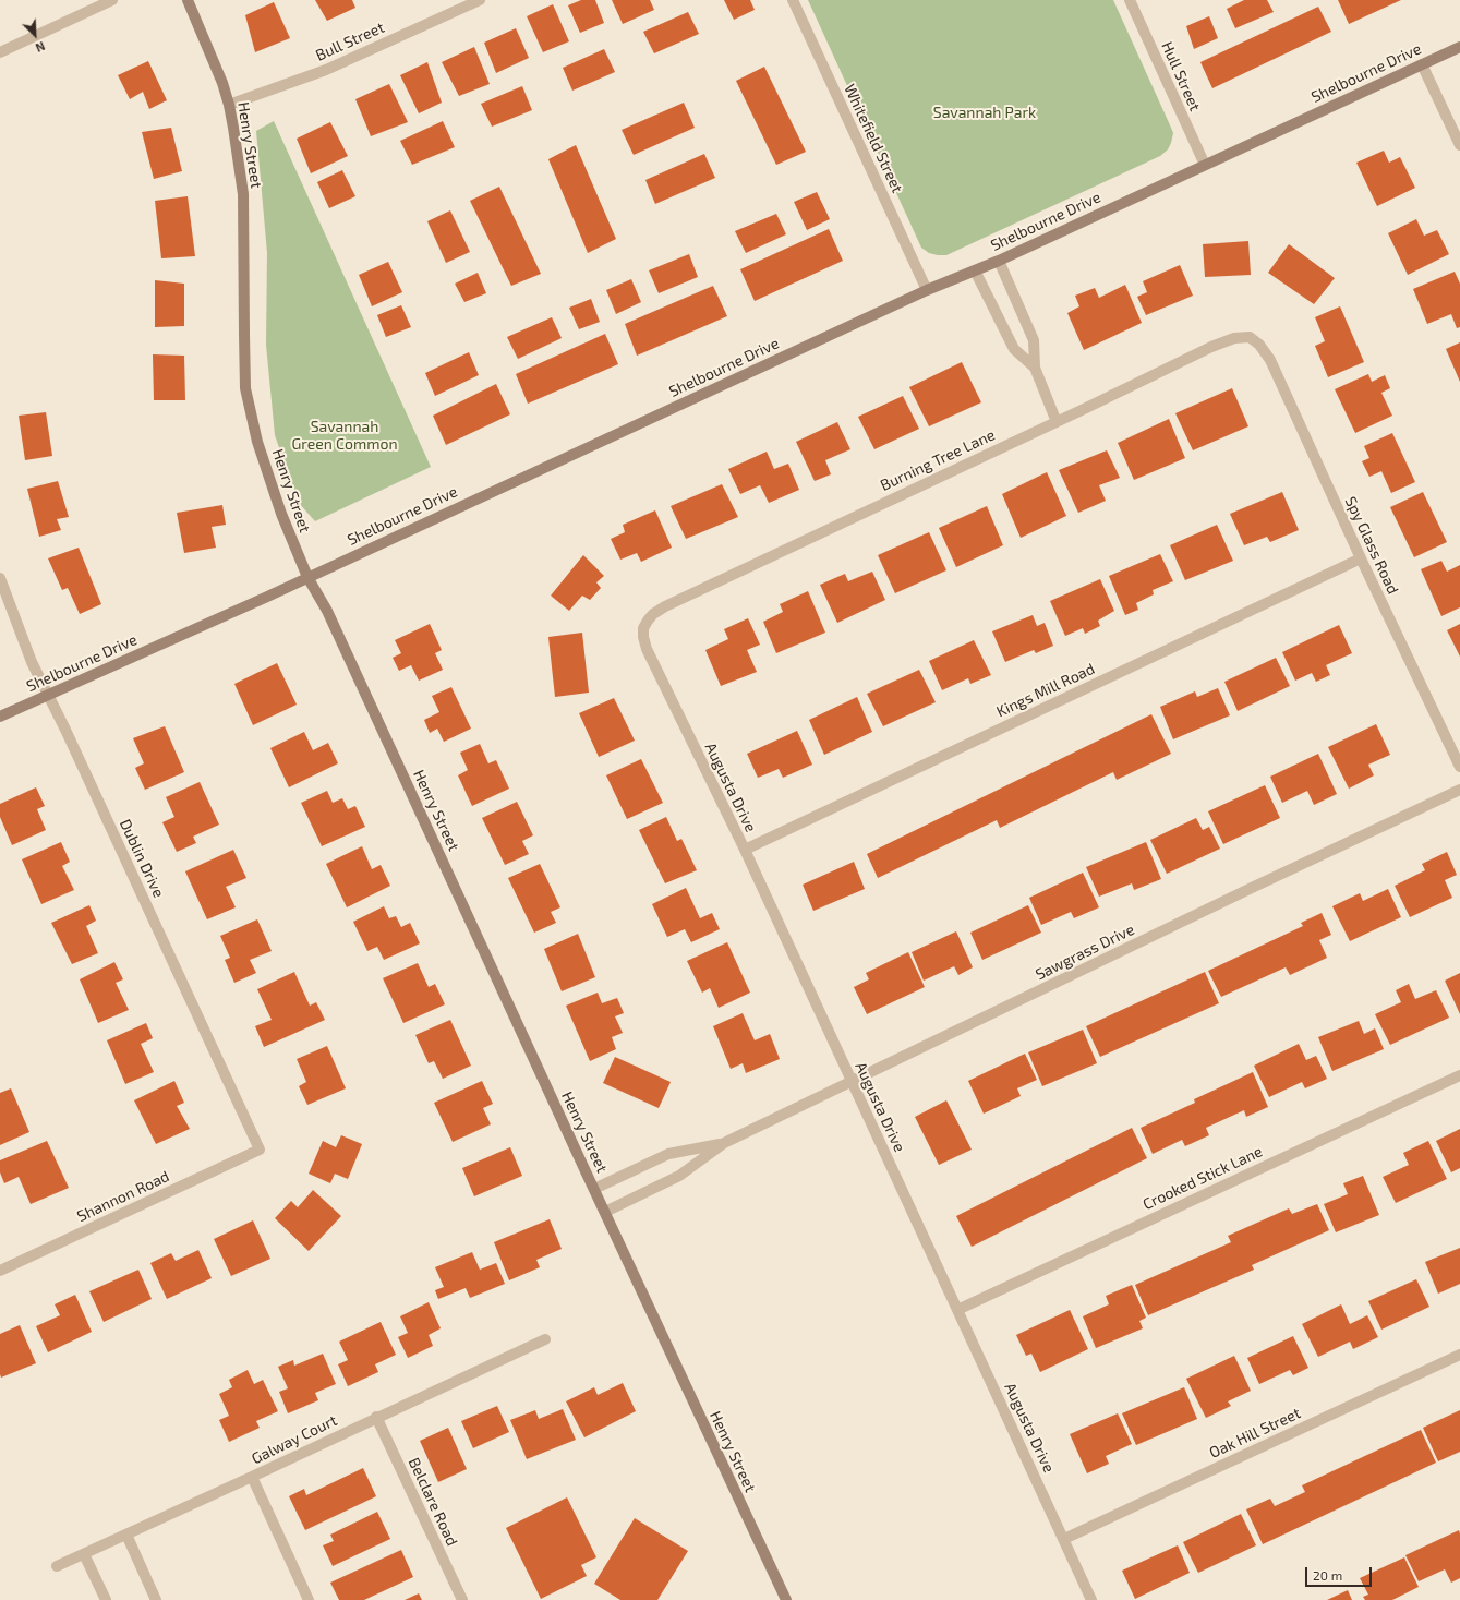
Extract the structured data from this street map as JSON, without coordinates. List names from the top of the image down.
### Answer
{
  "streets": {
    "street": [
      "Bull Street",
      "Shelbourne Drive",
      "Hull Street",
      "Whitefield Street",
      "Henry Street",
      "Burning Tree Lane",
      "Spy Glass Road",
      "Kings Mill Road",
      "Augusta Drive",
      "Dublin Drive",
      "Sawgrass Drive",
      "Crooked Stick Lane",
      "Shannon Road",
      "Oak Hill Street",
      "Galway Court",
      "Belclare Road"
    ]
  },
  "crossings": [
    ["Bull Street", "Henry Street"],
    ["Shelbourne Drive", "Hull Street"],
    ["Shelbourne Drive", "Whitefield Street"],
    ["Shelbourne Drive", "Henry Street"],
    ["Shelbourne Drive", "Dublin Drive"],
    ["Henry Street", "Sawgrass Drive"],
    ["Burning Tree Lane", "Spy Glass Road"],
    ["Burning Tree Lane", "Augusta Drive"],
    ["Spy Glass Road", "Kings Mill Road"],
    ["Kings Mill Road", "Augusta Drive"],
    ["Augusta Drive", "Sawgrass Drive"],
    ["Augusta Drive", "Crooked Stick Lane"],
    ["Augusta Drive", "Oak Hill Street"],
    ["Dublin Drive", "Shannon Road"],
    ["Galway Court", "Belclare Road"]
  ],
  "parks": ["Savannah Park", "Savannah Green Common"],
  "scale_bar": "20 m",
  "north": "bottom right"
}
